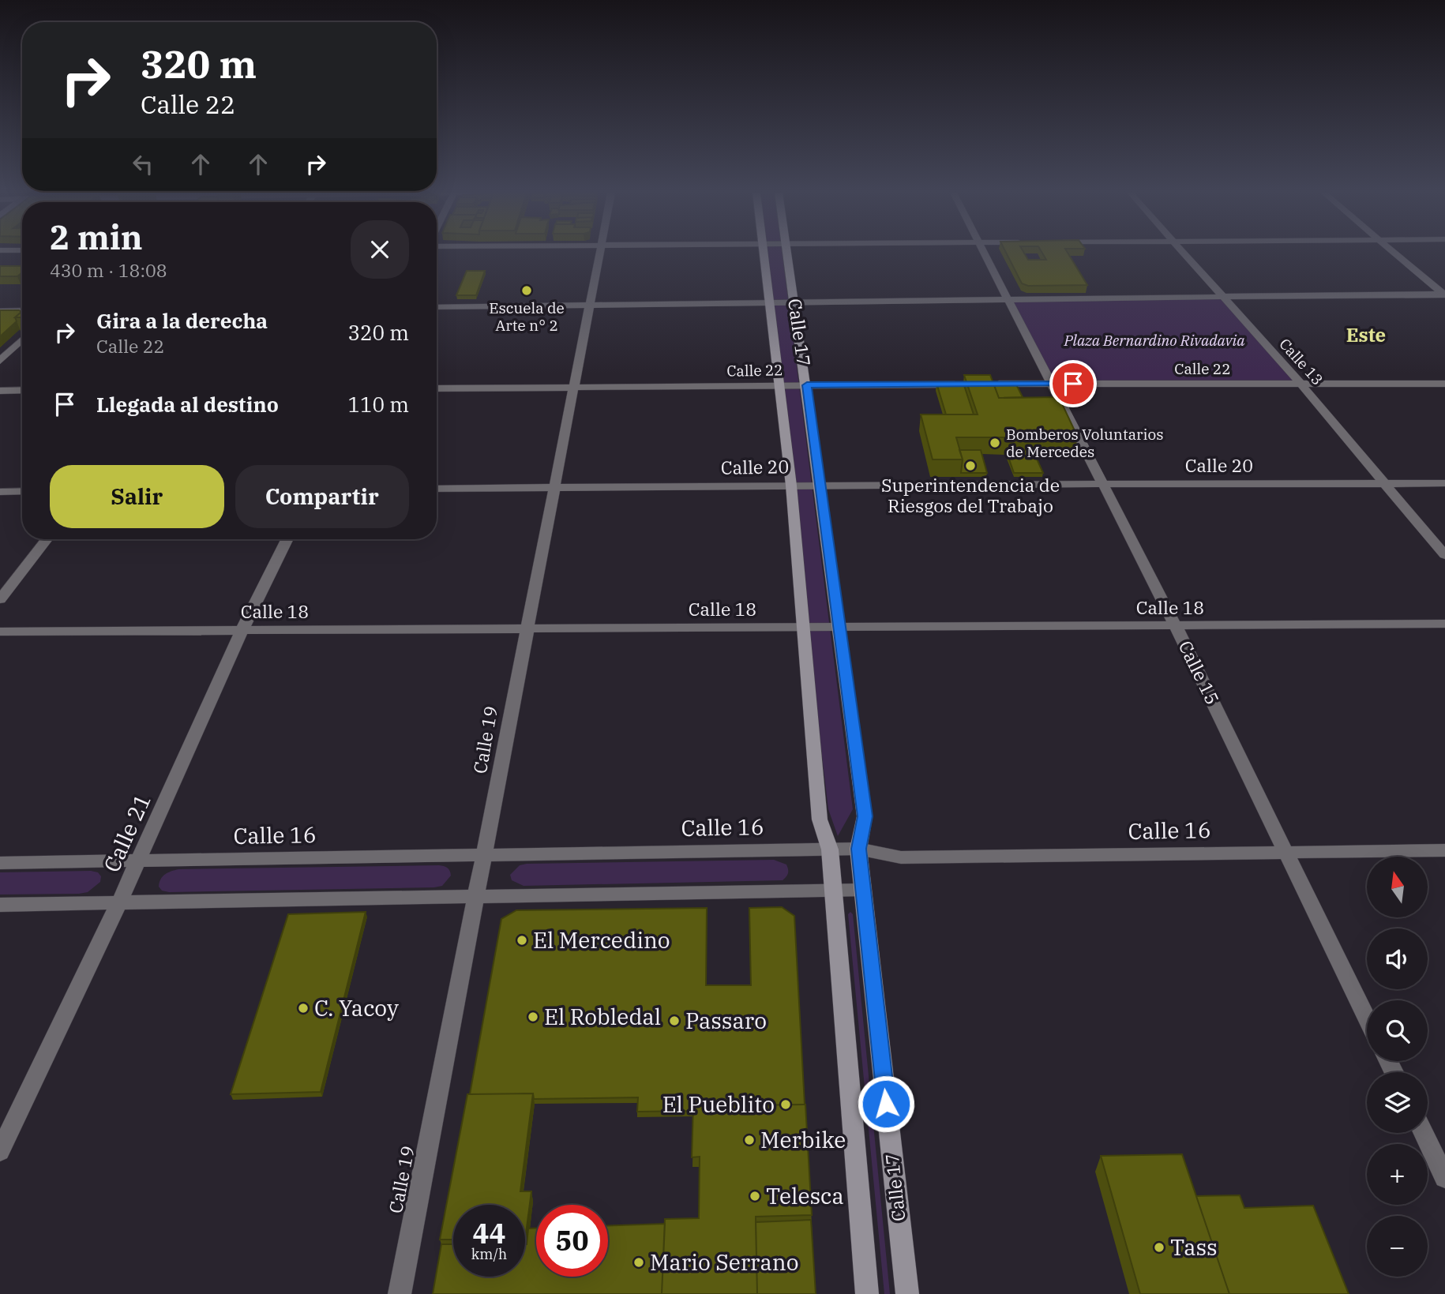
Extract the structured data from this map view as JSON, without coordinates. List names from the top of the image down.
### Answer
{
  "streets": {
    "main road": ["Calle 17"],
    "street": [
      "Calle 13",
      "Calle 22",
      "Calle 20",
      "Calle 18",
      "Calle 15",
      "Calle 19",
      "Calle 16",
      "Calle 21"
    ]
  },
  "crossings": [
    ["Calle 17", "Calle 22"],
    ["Calle 17", "Calle 20"],
    ["Calle 17", "Calle 18"],
    ["Calle 17", "Calle 16"],
    ["Calle 13", "Calle 22"],
    ["Calle 13", "Calle 20"],
    ["Calle 22", "Calle 15"],
    ["Calle 22", "Calle 19"],
    ["Calle 20", "Calle 15"],
    ["Calle 20", "Calle 19"],
    ["Calle 18", "Calle 15"],
    ["Calle 18", "Calle 19"],
    ["Calle 18", "Calle 21"],
    ["Calle 15", "Calle 16"],
    ["Calle 19", "Calle 16"],
    ["Calle 16", "Calle 21"]
  ],
  "districts": ["Este"],
  "parks": ["Plaza Bernardino Rivadavia"],
  "places": [
    "Escuela de Arte n° 2",
    "Bomberos Voluntarios de Mercedes",
    "Superintendencia de Riesgos del Trabajo",
    "El Mercedino",
    "C. Yacoy",
    "El Robledal",
    "Passaro",
    "El Pueblito",
    "Merbike",
    "Telesca",
    "Tass",
    "Mario Serrano"
  ],
  "north": "top",
  "page": {
    "turn": ["320 m", "Calle 22"],
    "heading": ["2 min", "430 m · 18:08"],
    "list": [
      {
        "name": "Gira a la derecha",
        "note": "Calle 22",
        "value": "320 m"
      },
      {
        "name": "Llegada al destino",
        "value": "110 m"
      }
    ],
    "buttons": ["Salir", "Compartir"],
    "map_buttons": ["+", "−"],
    "speed": "44 km/h",
    "limit": "50"
  }
}
